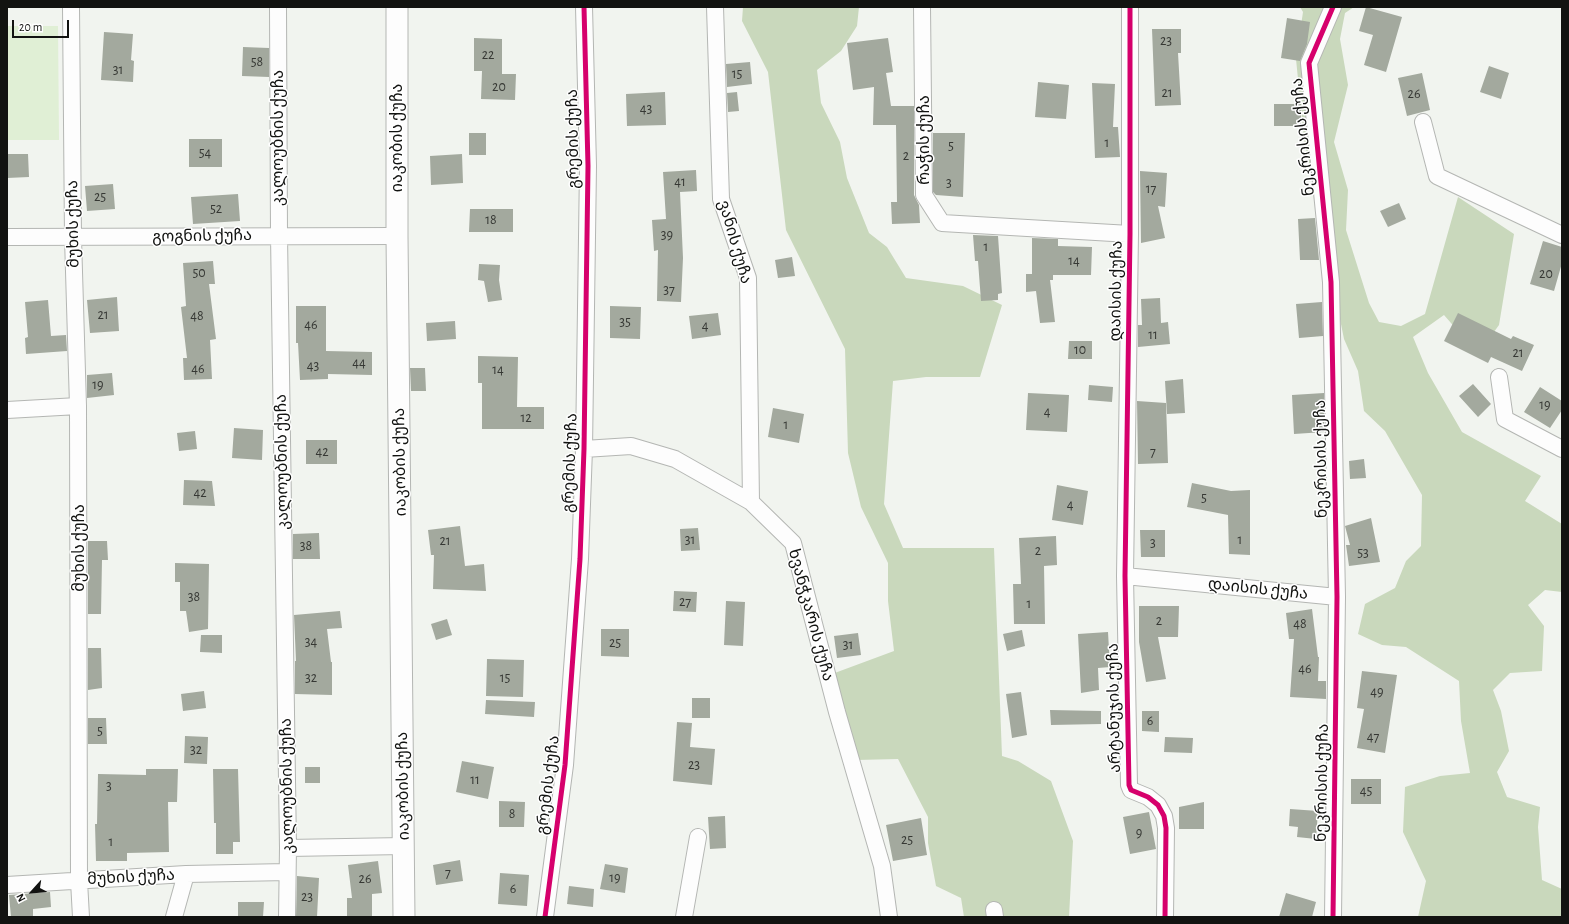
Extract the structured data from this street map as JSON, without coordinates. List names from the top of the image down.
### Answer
{
  "streets": {
    "street": [
      "ნეკრისის ქუჩა",
      "კალოუბნის ქუჩა",
      "იაკობის ქუჩა",
      "გრემის ქუჩა",
      "რაჭის ქუჩა",
      "მუხის ქუჩა",
      "გოგნის ქუჩა",
      "ვანის ქუჩა",
      "დაისის ქუჩა",
      "ხვანჭკარის ქუჩა",
      "არტანუჯის ქუჩა"
    ]
  },
  "crossings": [
    ["ნეკრისის ქუჩა", "დაისის ქუჩა"],
    ["კალოუბნის ქუჩა", "მუხის ქუჩა"],
    ["კალოუბნის ქუჩა", "გოგნის ქუჩა"],
    ["იაკობის ქუჩა", "გოგნის ქუჩა"],
    ["გრემის ქუჩა", "ხვანჭკარის ქუჩა"],
    ["რაჭის ქუჩა", "დაისის ქუჩა"],
    ["მუხის ქუჩა", "გოგნის ქუჩა"],
    ["ვანის ქუჩა", "ხვანჭკარის ქუჩა"],
    ["დაისის ქუჩა", "არტანუჯის ქუჩა"]
  ],
  "house_numbers": [
    "23",
    "22",
    "58",
    "31",
    "15",
    "20",
    "21",
    "26",
    "43",
    "1",
    "5",
    "54",
    "2",
    "41",
    "3",
    "17",
    "25",
    "52",
    "18",
    "39",
    "1",
    "14",
    "50",
    "20",
    "37",
    "21",
    "48",
    "35",
    "46",
    "4",
    "11",
    "10",
    "21",
    "44",
    "43",
    "46",
    "14",
    "19",
    "19",
    "4",
    "12",
    "1",
    "42",
    "7",
    "42",
    "5",
    "4",
    "31",
    "1",
    "21",
    "3",
    "38",
    "2",
    "53",
    "38",
    "27",
    "1",
    "2",
    "48",
    "34",
    "25",
    "31",
    "46",
    "32",
    "15",
    "49",
    "6",
    "5",
    "47",
    "32",
    "23",
    "11",
    "3",
    "45",
    "8",
    "9",
    "25",
    "1",
    "7",
    "19",
    "26",
    "6",
    "23"
  ],
  "scale_bar": "20 m",
  "north": "bottom left"
}
